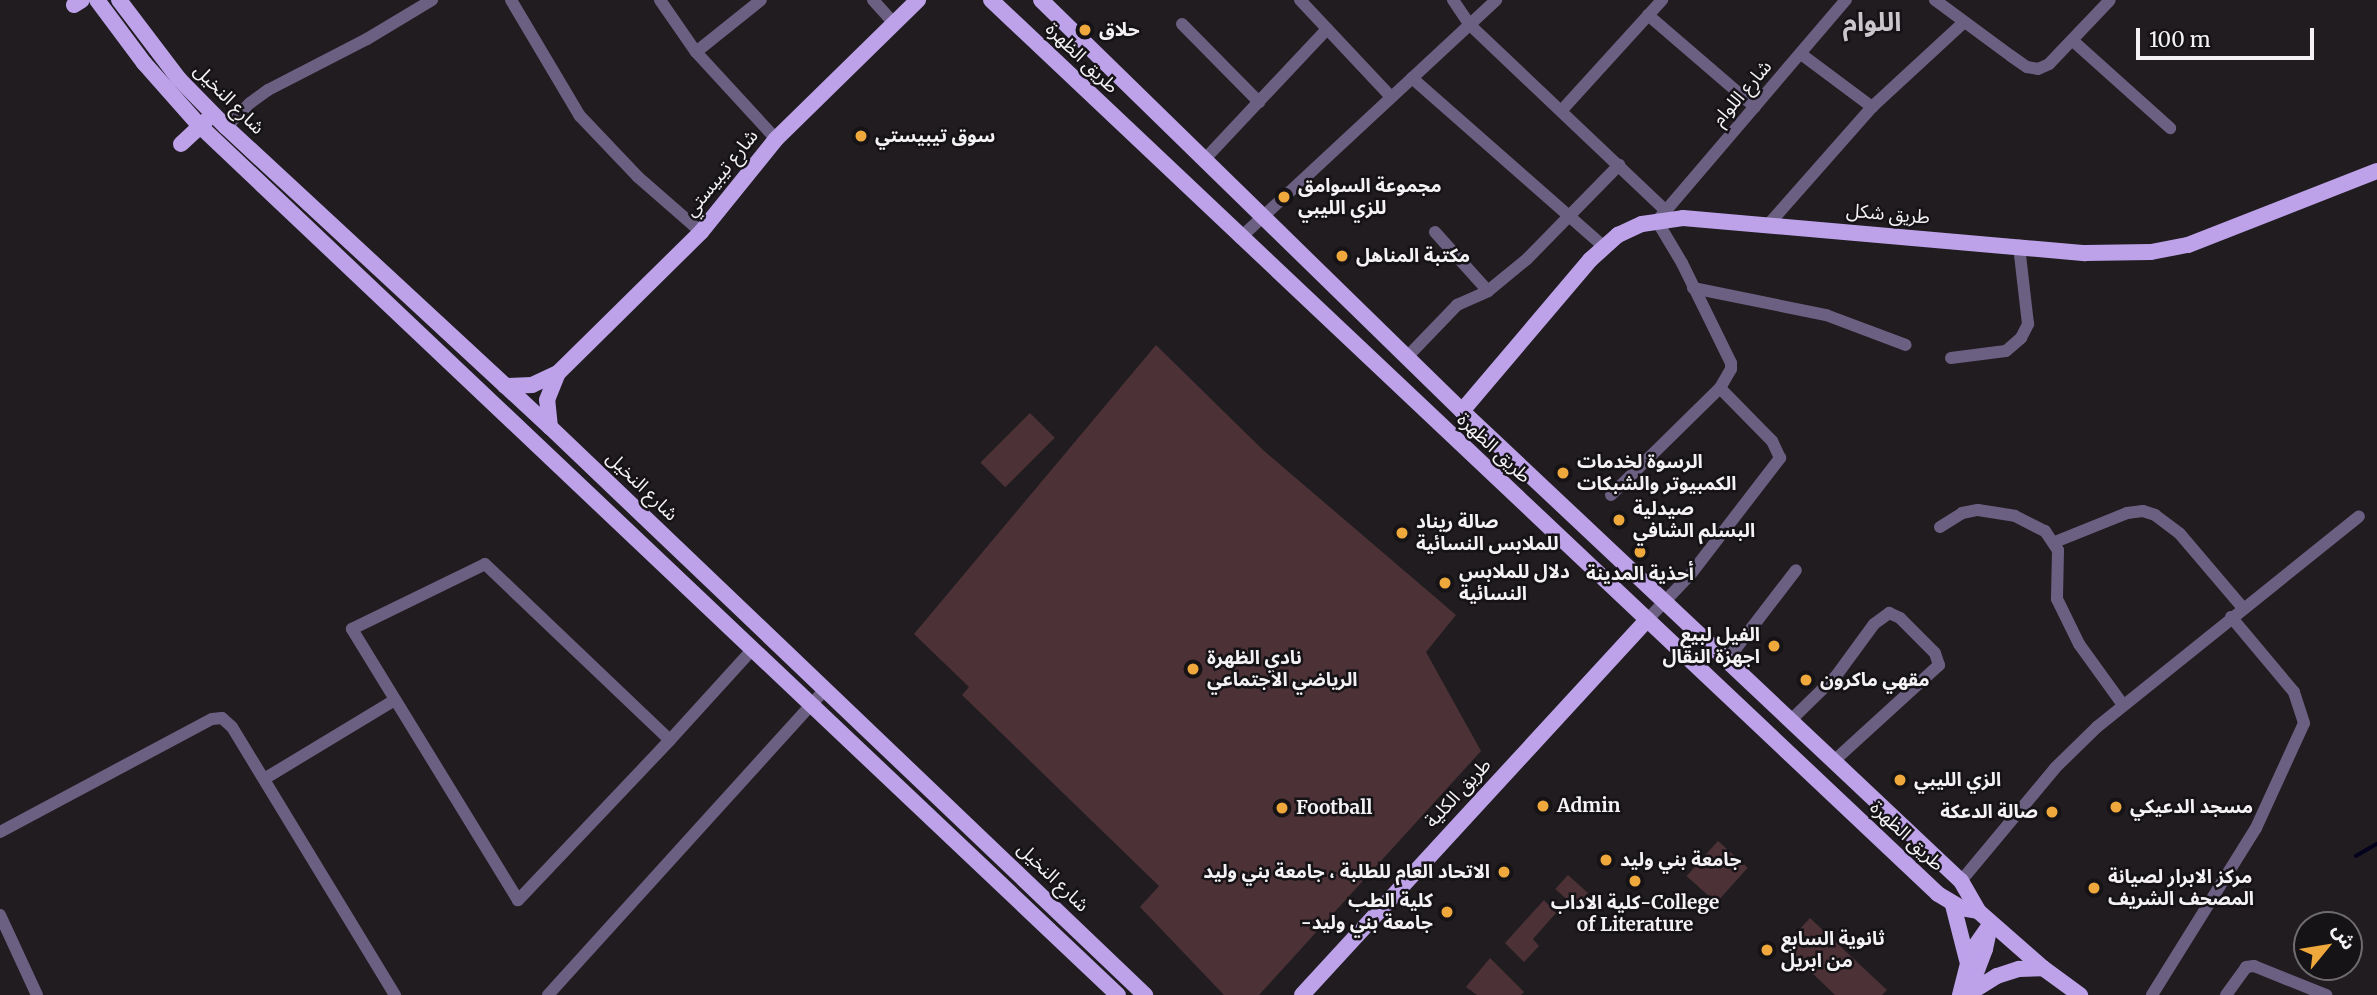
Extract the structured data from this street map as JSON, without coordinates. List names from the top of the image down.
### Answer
{
  "streets": {
    "main road": [
      "طريق الظهرة",
      "شارع النخيل",
      "شارع تيبيستي",
      "طريق شكل",
      "طريق الكلية"
    ],
    "street": ["شارع اللوام"]
  },
  "crossings": [
    ["طريق الظهرة", "طريق شكل"],
    ["طريق الظهرة", "طريق الكلية"],
    ["شارع اللوام", "طريق شكل"]
  ],
  "districts": ["اللوام"],
  "places": [
    "حلاق",
    "سوق تيبيستي",
    "مجموعة السوامق للزي الليبي",
    "مكتبة المناهل",
    "الرسوة لخدمات الكمبيوتر والشبكات",
    "صيدلية البسلم الشافي",
    "صالة ريناد للملابس النسائية",
    "أحذية المدينة",
    "دلال للملابس النسائية",
    "الفيل لبيع اجهزة النقال",
    "نادي الظهرة الرياضي الاجتماعي",
    "مقهي ماكرون",
    "الزي الليبي",
    "Admin",
    "مسجد الدعيكي",
    "Football",
    "صالة الدعكة",
    "جامعة بني وليد",
    "الاتحاد العام للطلبة ، جامعة بني وليد",
    "كلية الاداب-College of Literature",
    "مركز الابرار لصيانة المصحف الشريف",
    "كلية الطب -جامعة بني وليد",
    "ثانوية السابع من ابريل"
  ],
  "scale_bar": "100 m",
  "north": "top right"
}
